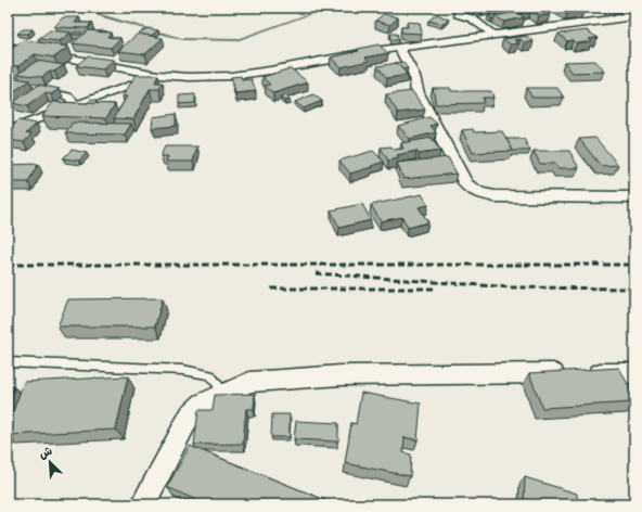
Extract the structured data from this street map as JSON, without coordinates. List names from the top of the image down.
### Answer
{
  "north": "top left"
}
